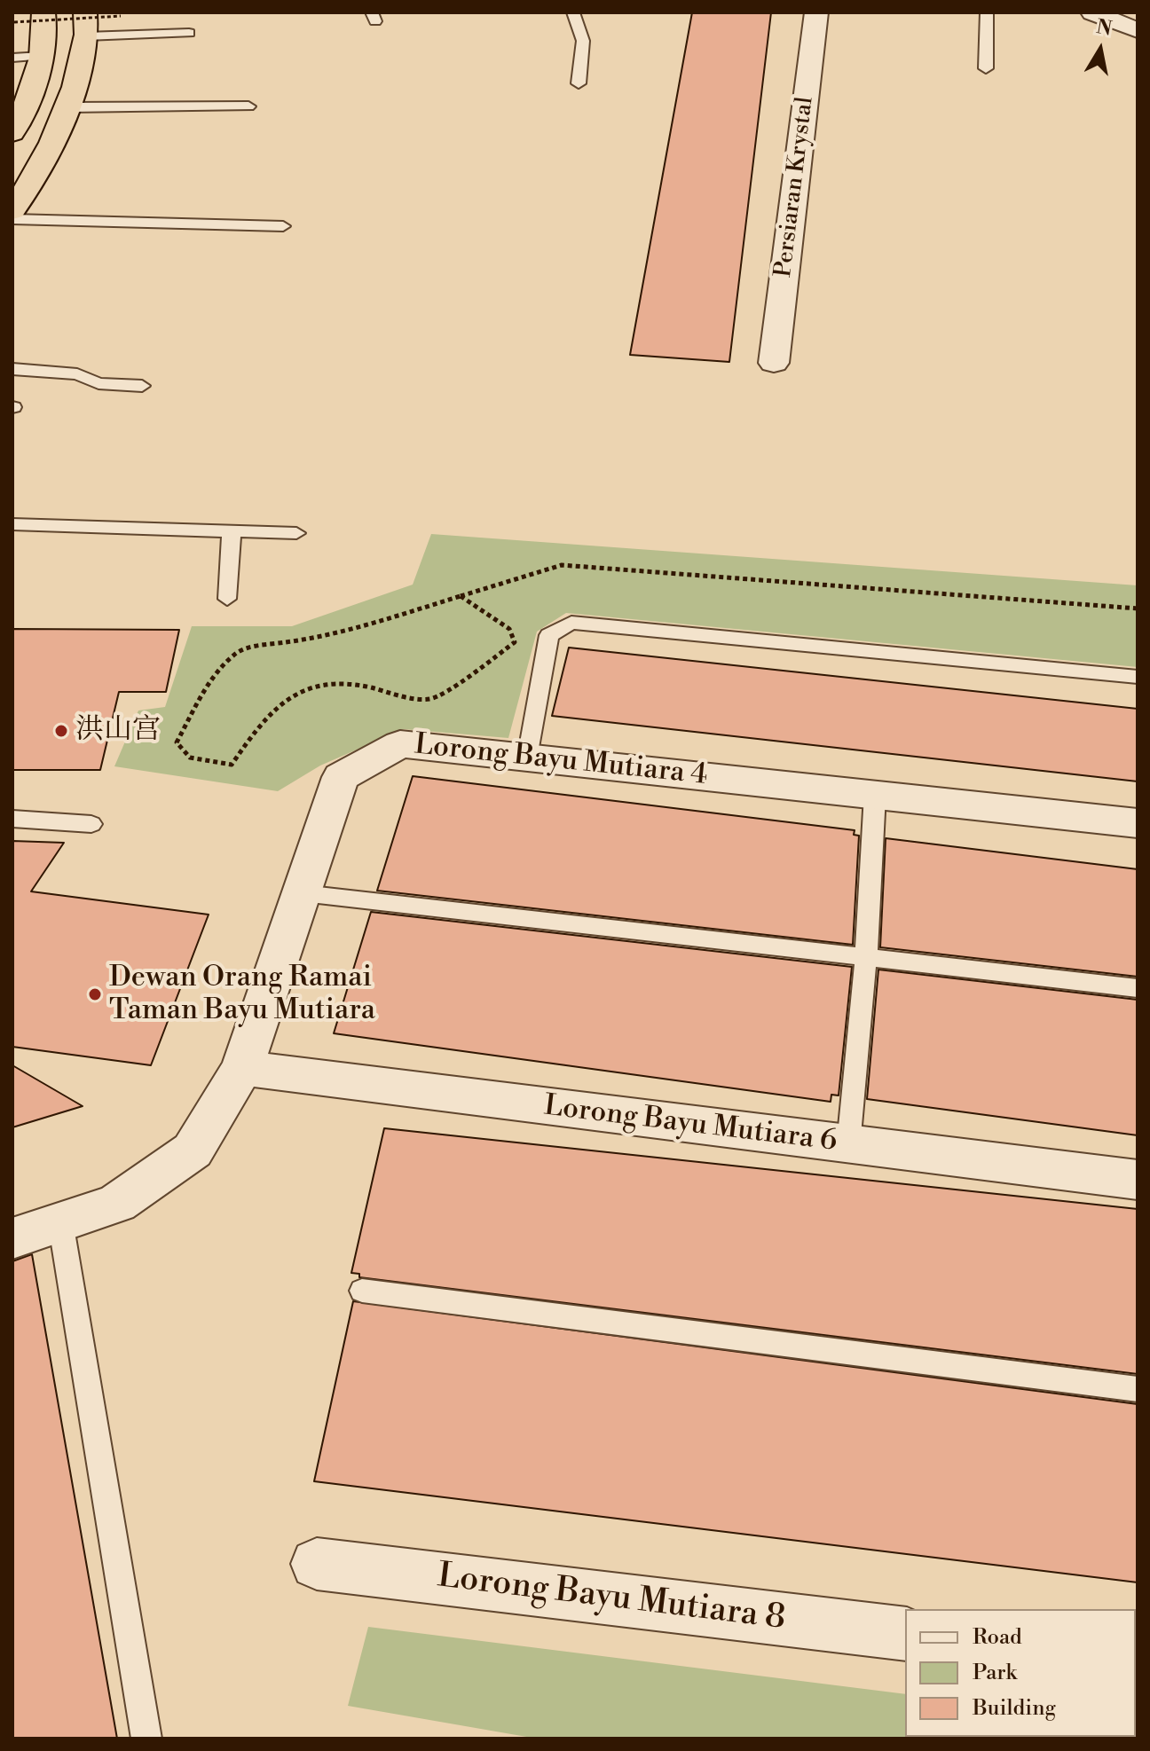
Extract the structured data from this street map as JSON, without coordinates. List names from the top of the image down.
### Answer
{
  "streets": {
    "street": [
      "Persiaran Krystal",
      "Lorong Bayu Mutiara 4",
      "Lorong Bayu Mutiara 6",
      "Lorong Bayu Mutiara 8"
    ]
  },
  "crossings": [
    ["Lorong Bayu Mutiara 4", "Lorong Bayu Mutiara 6"]
  ],
  "places": ["洪山宫", "Dewan Orang Ramai Taman Bayu Mutiara"],
  "legend": ["Road", "Park", "Building"],
  "north": "top"
}
